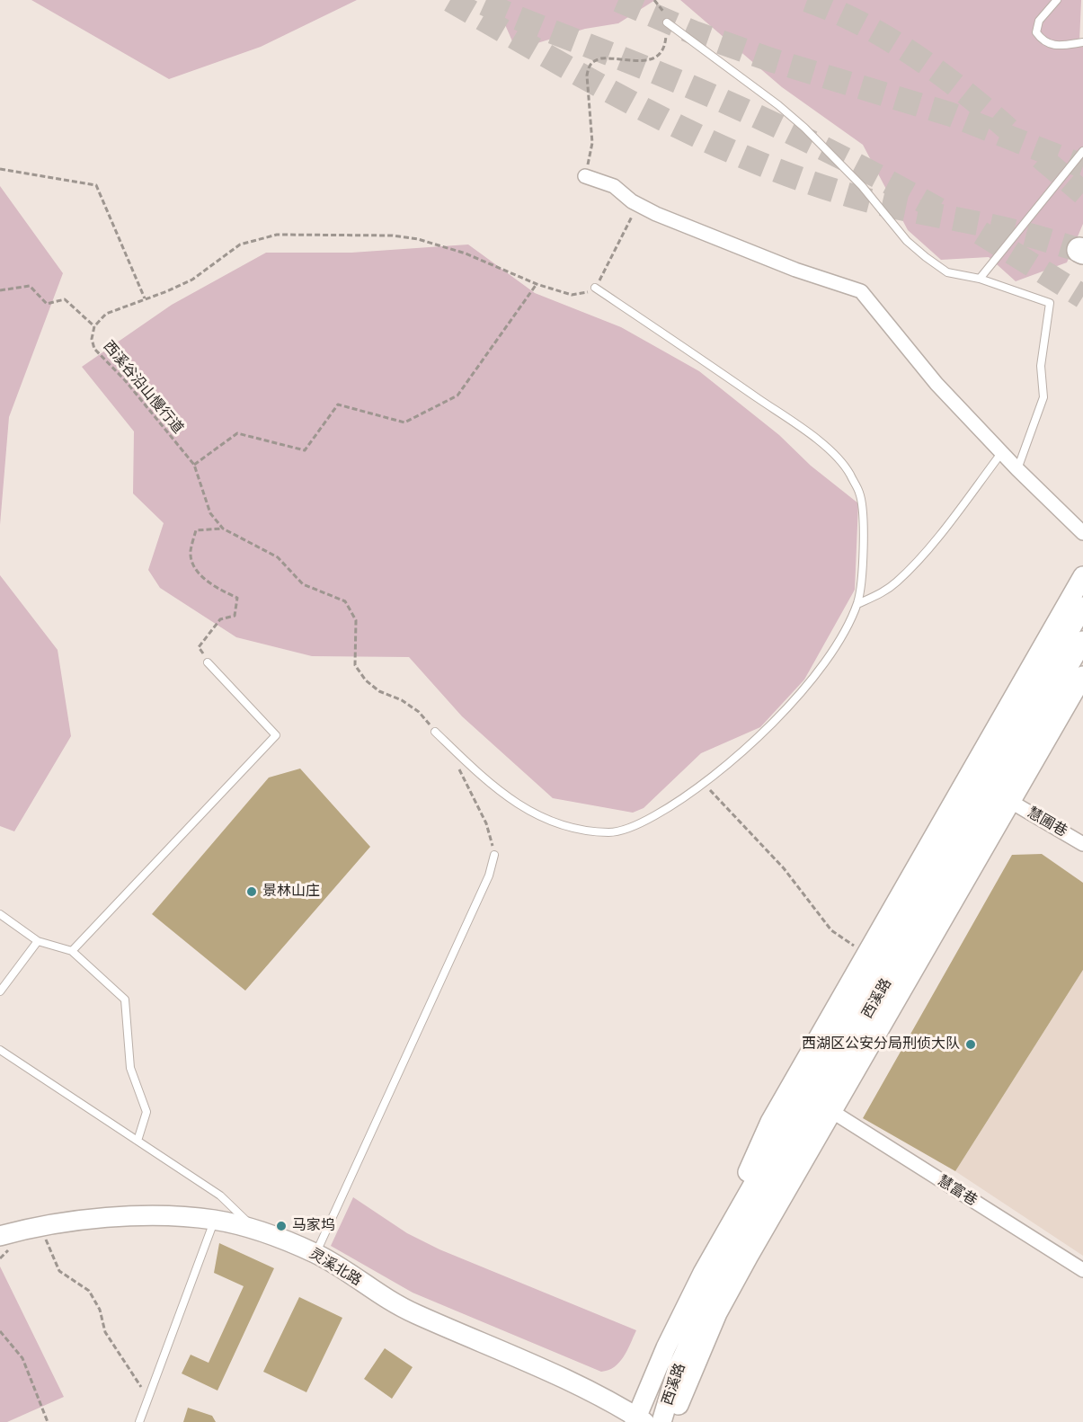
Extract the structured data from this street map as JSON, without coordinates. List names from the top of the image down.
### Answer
{
  "streets": {
    "main road": ["西溪路", "灵溪北路"],
    "street": ["慧圃巷", "慧富巷"],
    "path": ["西溪谷沿山慢行道"]
  },
  "crossings": [
    ["慧圃巷", "西溪路"],
    ["西溪路", "慧富巷"],
    ["西溪路", "灵溪北路"]
  ],
  "places": ["景林山庄", "西湖区公安分局刑侦大队", "马家坞"]
}
